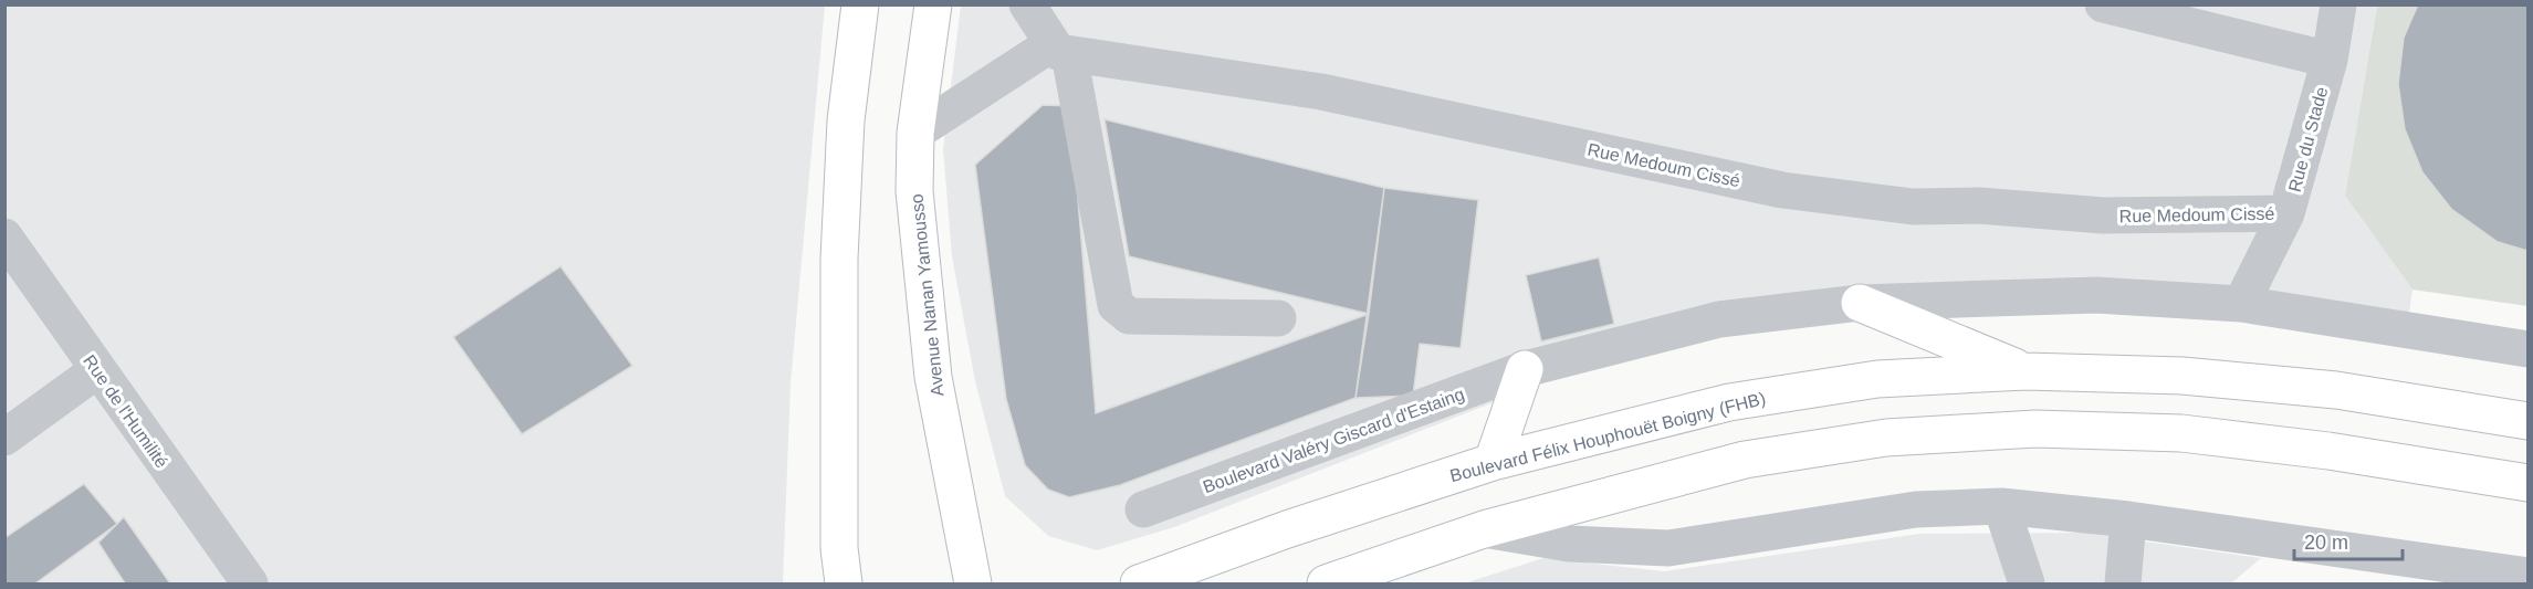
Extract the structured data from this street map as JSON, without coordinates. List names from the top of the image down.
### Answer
{
  "streets": {
    "main road": ["Avenue Nanan Yamousso", "Boulevard Félix Houphouët Boigny (FHB)"],
    "street": [
      "Rue du Stade",
      "Rue Medoum Cissé",
      "Rue de l'Humilité",
      "Boulevard Valéry Giscard d'Estaing"
    ]
  },
  "crossings": [
    ["Rue du Stade", "Rue Medoum Cissé"],
    ["Rue du Stade", "Boulevard Valéry Giscard d'Estaing"]
  ],
  "scale_bar": "20 m"
}
